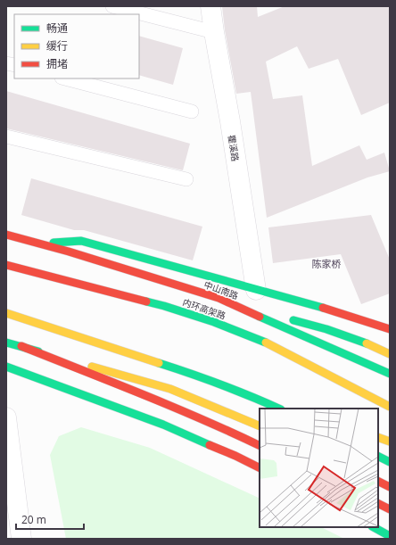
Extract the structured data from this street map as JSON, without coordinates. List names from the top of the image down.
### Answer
{
  "streets": {
    "main road": ["中山南路", "内环高架路"],
    "street": ["瞿溪路"]
  },
  "crossings": [
    ["瞿溪路", "中山南路"]
  ],
  "districts": ["陈家桥"],
  "legend": ["畅通", "缓行", "拥堵"],
  "scale_bar": "20 m"
}
